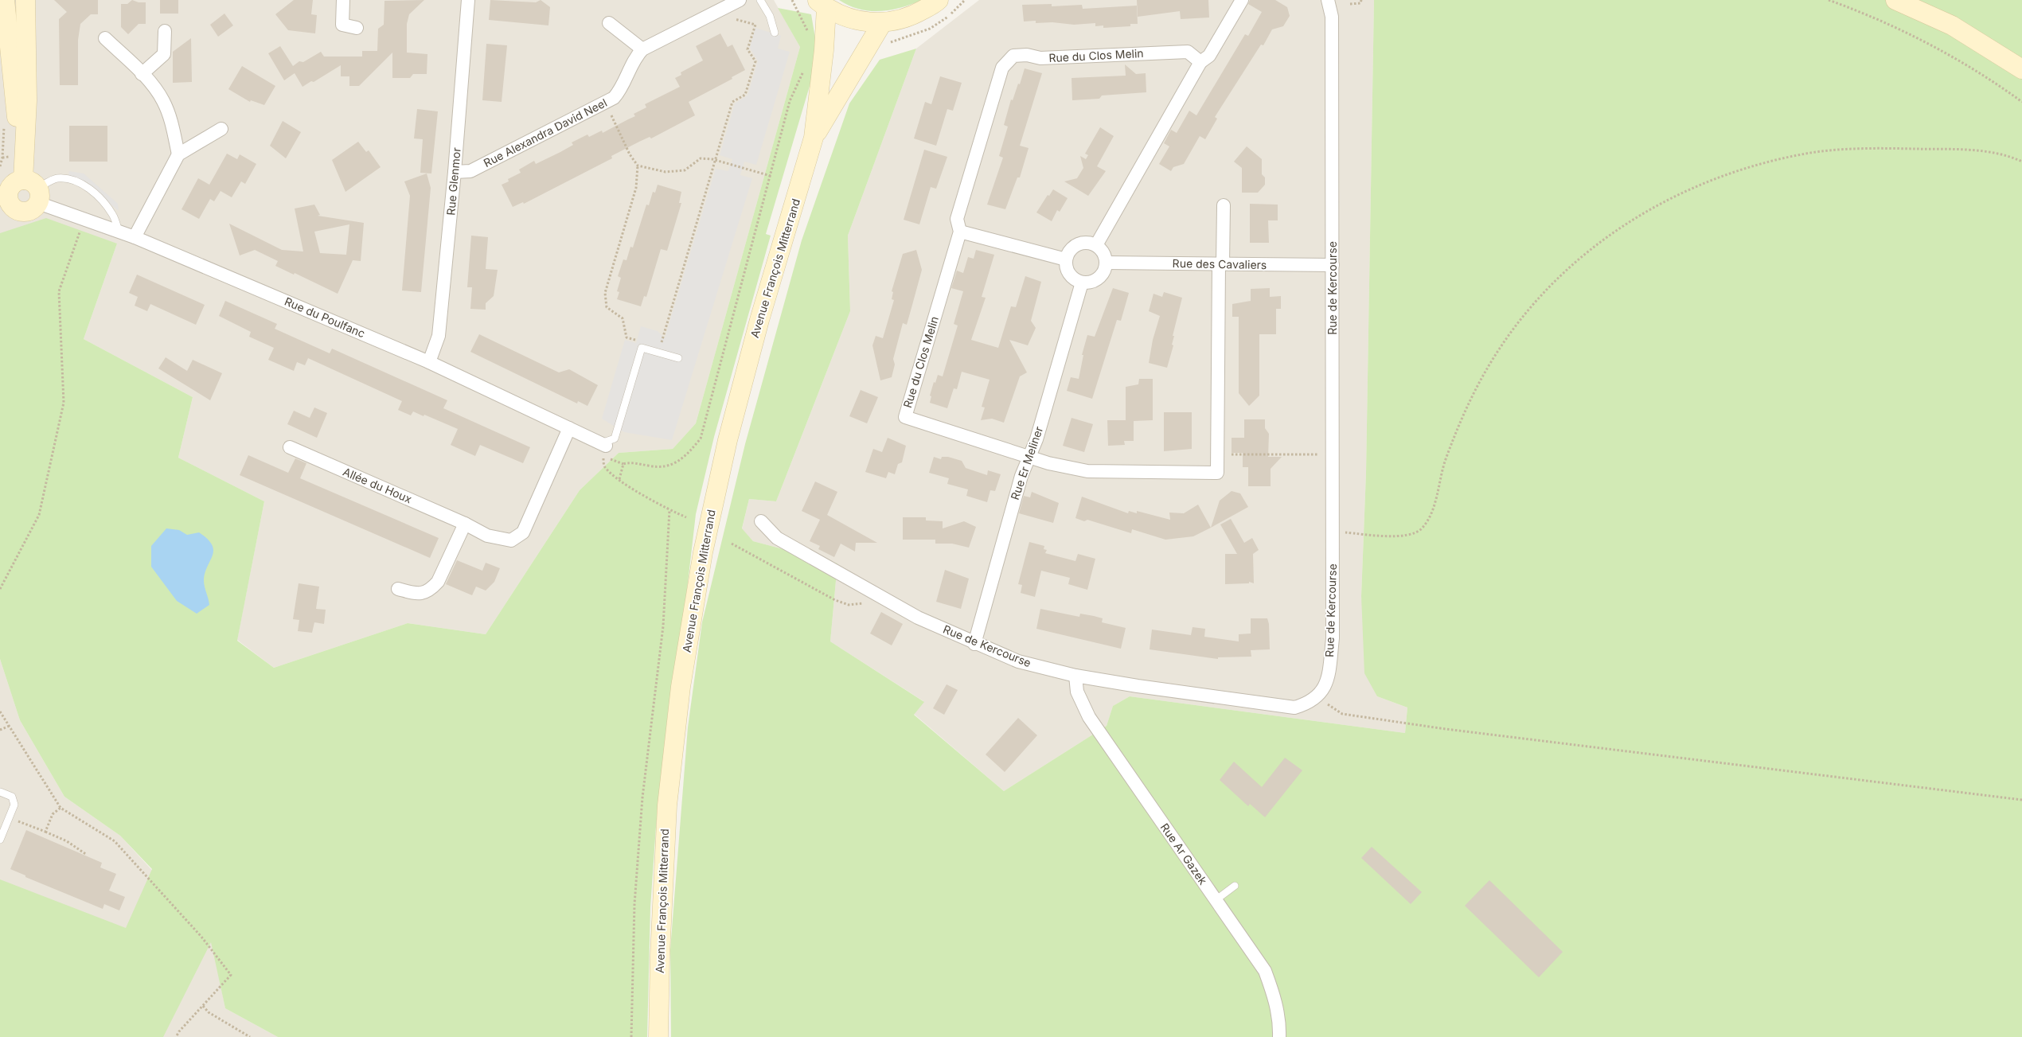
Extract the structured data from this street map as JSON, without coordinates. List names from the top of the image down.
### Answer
{
  "streets": {
    "main road": ["Avenue François Mitterrand"],
    "street": [
      "Rue du Clos Melin",
      "Rue Alexandra David Neel",
      "Rue Glenmor",
      "Rue des Cavaliers",
      "Rue de Kercourse",
      "Rue du Poulfanc",
      "Rue Er Meliner",
      "Allée du Houx",
      "Rue Ar Gazek"
    ]
  },
  "crossings": [
    ["Rue du Clos Melin", "Rue des Cavaliers"],
    ["Rue du Clos Melin", "Rue Er Meliner"],
    ["Rue Alexandra David Neel", "Rue Glenmor"],
    ["Rue Glenmor", "Rue du Poulfanc"],
    ["Rue des Cavaliers", "Rue de Kercourse"],
    ["Rue des Cavaliers", "Rue Er Meliner"],
    ["Rue de Kercourse", "Rue Er Meliner"],
    ["Rue de Kercourse", "Rue Ar Gazek"],
    ["Rue du Poulfanc", "Allée du Houx"]
  ]
}
